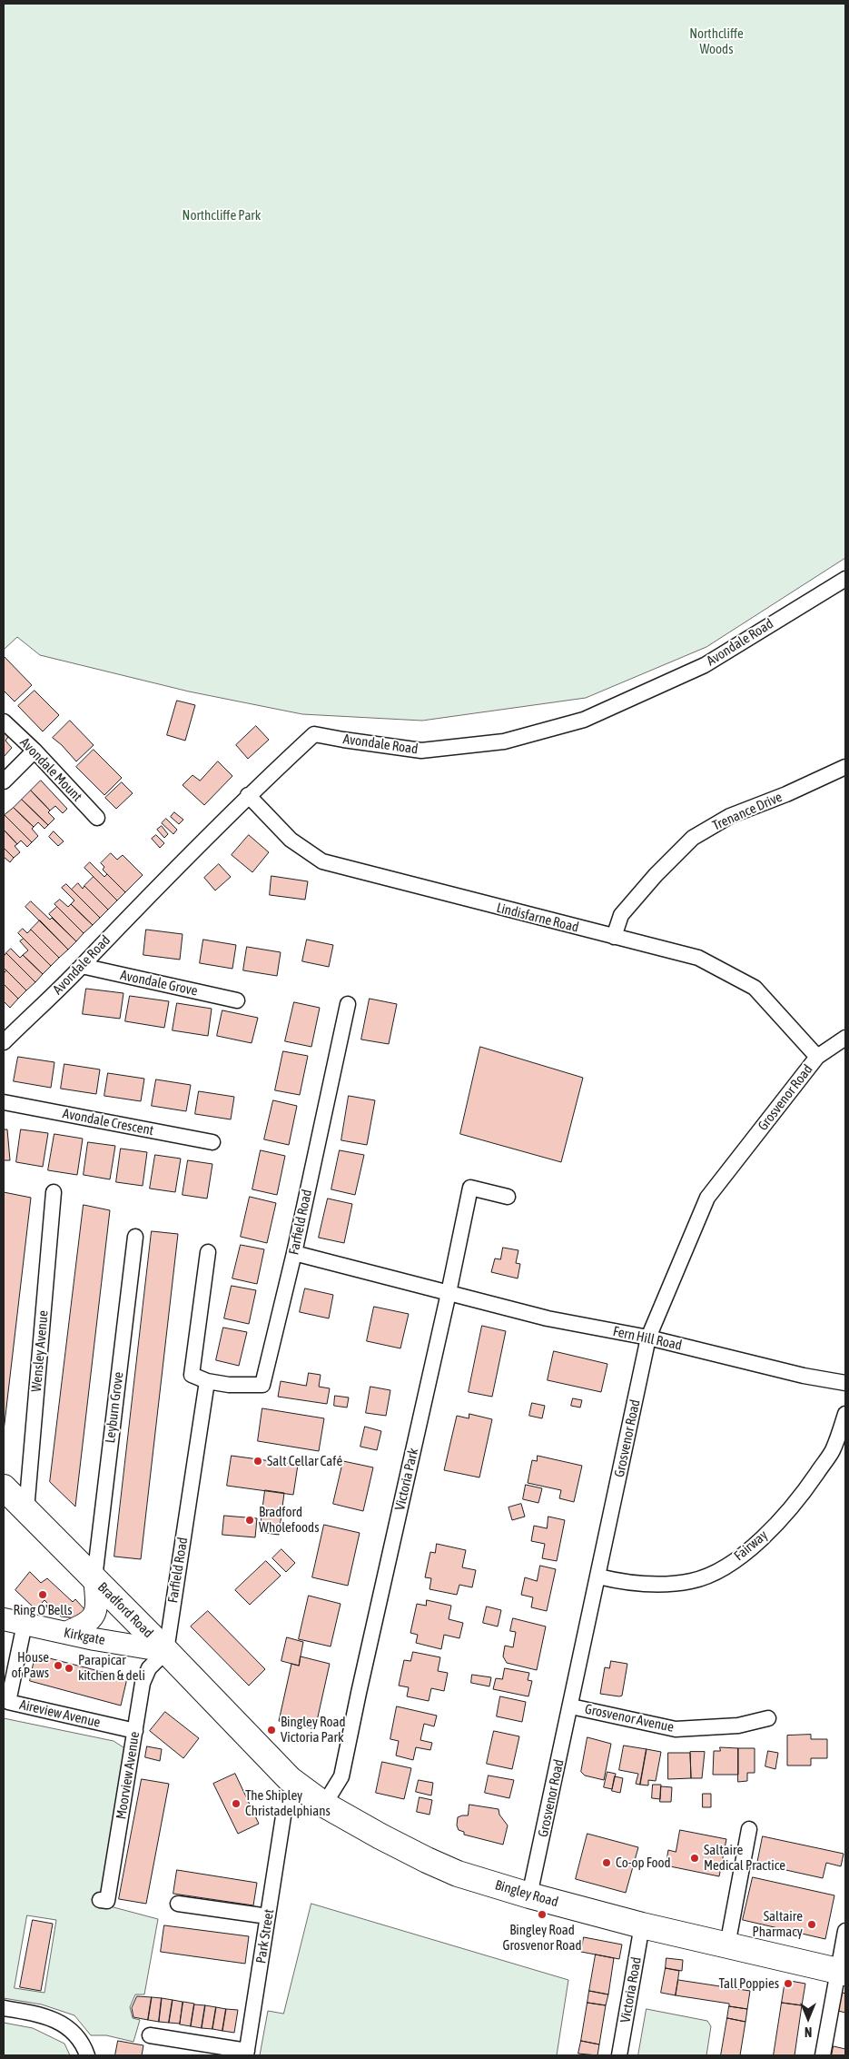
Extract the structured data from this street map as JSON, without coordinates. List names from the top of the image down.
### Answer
{
  "streets": {
    "highway": ["Bradford Road", "Bingley Road"],
    "street": [
      "Avondale Road",
      "Avondale Mount",
      "Trenance Drive",
      "Lindisfarne Road",
      "Avondale Grove",
      "Grosvenor Road",
      "Avondale Crescent",
      "Farfield Road",
      "Fern Hill Road",
      "Wensley Avenue",
      "Leyburn Grove",
      "Victoria Park",
      "Fairway",
      "Kirkgate",
      "Aireview Avenue",
      "Grosvenor Avenue",
      "Moorview Avenue",
      "Park Street",
      "Victoria Road"
    ]
  },
  "crossings": [
    ["Avondale Road", "Lindisfarne Road"],
    ["Avondale Road", "Avondale Grove"],
    ["Trenance Drive", "Lindisfarne Road"],
    ["Lindisfarne Road", "Grosvenor Road"],
    ["Grosvenor Road", "Fern Hill Road"],
    ["Grosvenor Road", "Fairway"],
    ["Grosvenor Road", "Grosvenor Avenue"],
    ["Grosvenor Road", "Bingley Road"],
    ["Farfield Road", "Fern Hill Road"],
    ["Farfield Road", "Bradford Road"],
    ["Farfield Road", "Kirkgate"],
    ["Farfield Road", "Moorview Avenue"],
    ["Fern Hill Road", "Victoria Park"],
    ["Wensley Avenue", "Bradford Road"],
    ["Leyburn Grove", "Bradford Road"],
    ["Victoria Park", "Bingley Road"],
    ["Bradford Road", "Kirkgate"],
    ["Bradford Road", "Moorview Avenue"],
    ["Bradford Road", "Bingley Road"],
    ["Kirkgate", "Aireview Avenue"],
    ["Kirkgate", "Moorview Avenue"],
    ["Aireview Avenue", "Moorview Avenue"],
    ["Bingley Road", "Victoria Road"]
  ],
  "parks": ["Northcliffe Woods", "Northcliffe Park"],
  "places": [
    "Salt Cellar Café",
    "Bradford Wholefoods",
    "Ring O'Bells",
    "House of Paws",
    "Parapicar kitchen & deli",
    "Bingley Road Victoria Park",
    "The Shipley Christadelphians",
    "Saltaire Medical Practice",
    "Co-op Food",
    "Bingley Road Grosvenor Road",
    "Saltaire Pharmacy",
    "Tall Poppies"
  ],
  "north": "bottom"
}
